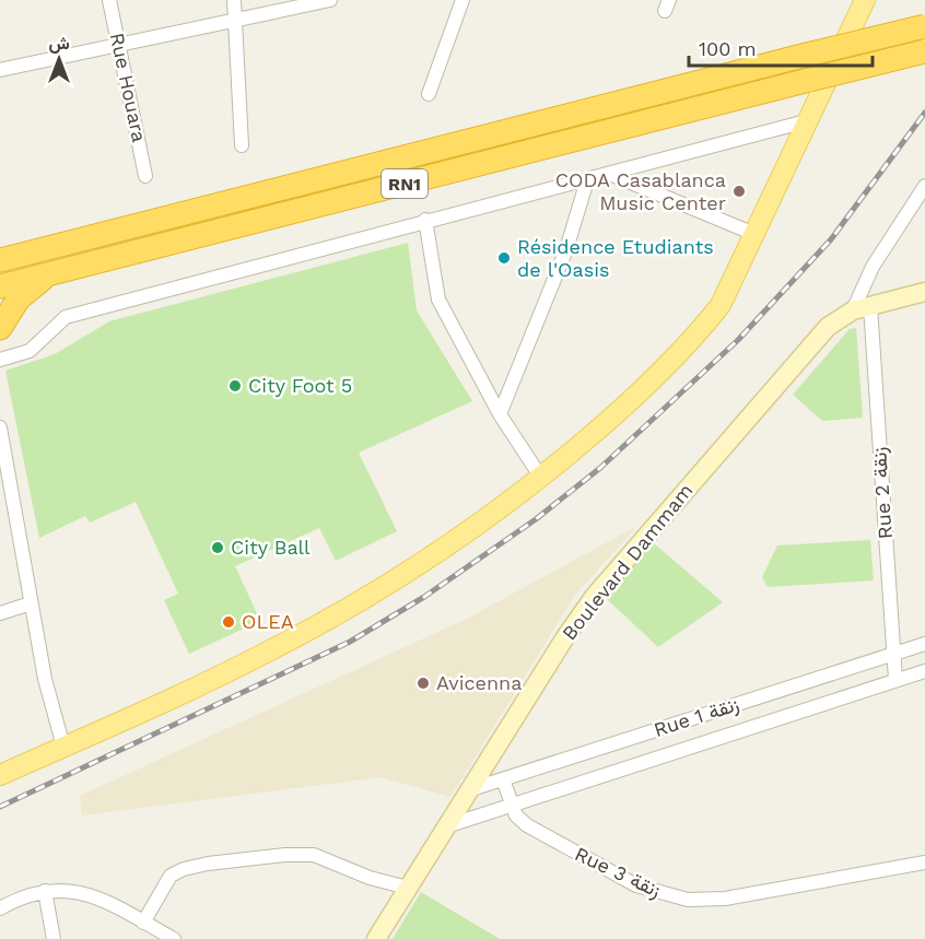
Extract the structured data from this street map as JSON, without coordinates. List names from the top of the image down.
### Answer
{
  "streets": {
    "highway": ["RN1"],
    "street": [
      "Rue Houara",
      "Rue 2 زنقة",
      "Boulevard Dammam",
      "Rue 1 زنقة",
      "Rue 3 زنقة"
    ]
  },
  "crossings": [
    ["Rue 2 زنقة", "Boulevard Dammam"],
    ["Rue 2 زنقة", "Rue 1 زنقة"],
    ["Boulevard Dammam", "Rue 1 زنقة"],
    ["Rue 1 زنقة", "Rue 3 زنقة"]
  ],
  "places": [
    "CODA Casablanca Music Center",
    "Résidence Etudiants de l'Oasis",
    "City Foot 5",
    "City Ball",
    "OLEA",
    "Avicenna"
  ],
  "scale_bar": "100 m",
  "north": "top"
}
